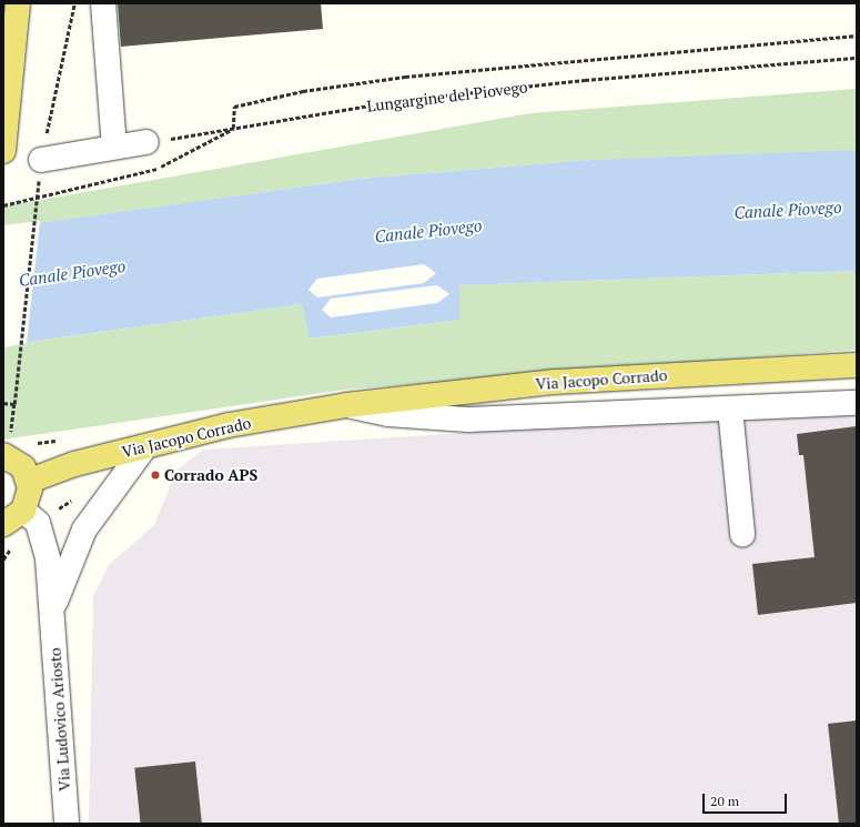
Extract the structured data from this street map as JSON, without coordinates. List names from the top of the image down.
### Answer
{
  "streets": {
    "main road": ["Via Jacopo Corrado"],
    "street": ["Via Ludovico Ariosto"],
    "path": ["Lungargine del Piovego"]
  },
  "crossings": [
    ["Via Jacopo Corrado", "Via Ludovico Ariosto"]
  ],
  "water": ["Canale Piovego"],
  "places": ["Corrado APS"],
  "scale_bar": "20 m"
}
